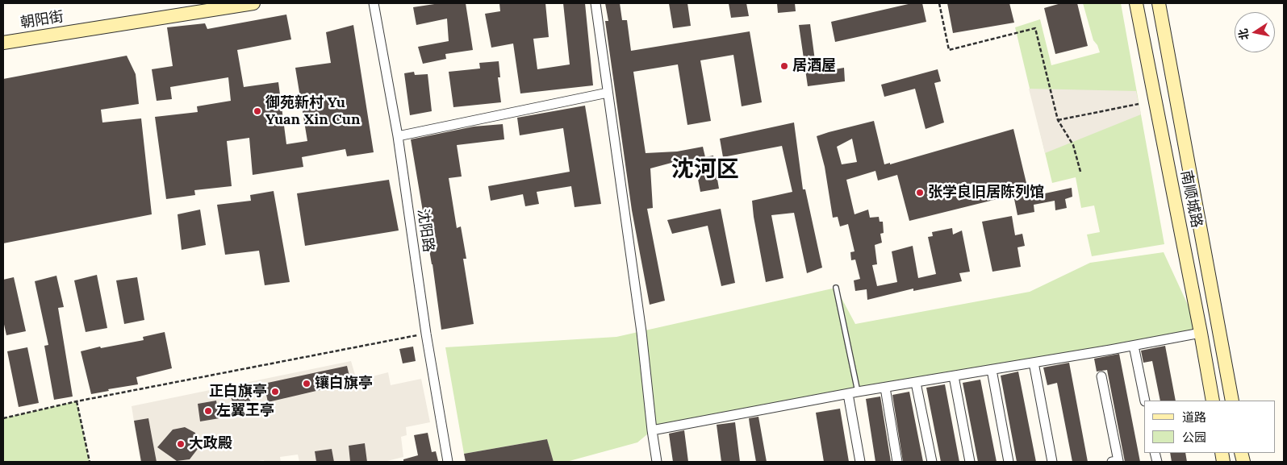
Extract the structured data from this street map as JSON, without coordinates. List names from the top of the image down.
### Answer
{
  "streets": {
    "main road": ["朝阳街", "南顺城路"],
    "street": ["沈阳路"]
  },
  "districts": ["沈河区"],
  "places": [
    "居酒屋",
    "御苑新村 Yu Yuan Xin Cun",
    "张学良旧居陈列馆",
    "镶白旗亭",
    "正白旗亭",
    "左翼王亭",
    "大政殿"
  ],
  "legend": ["道路", "公园"],
  "north": "left"
}
